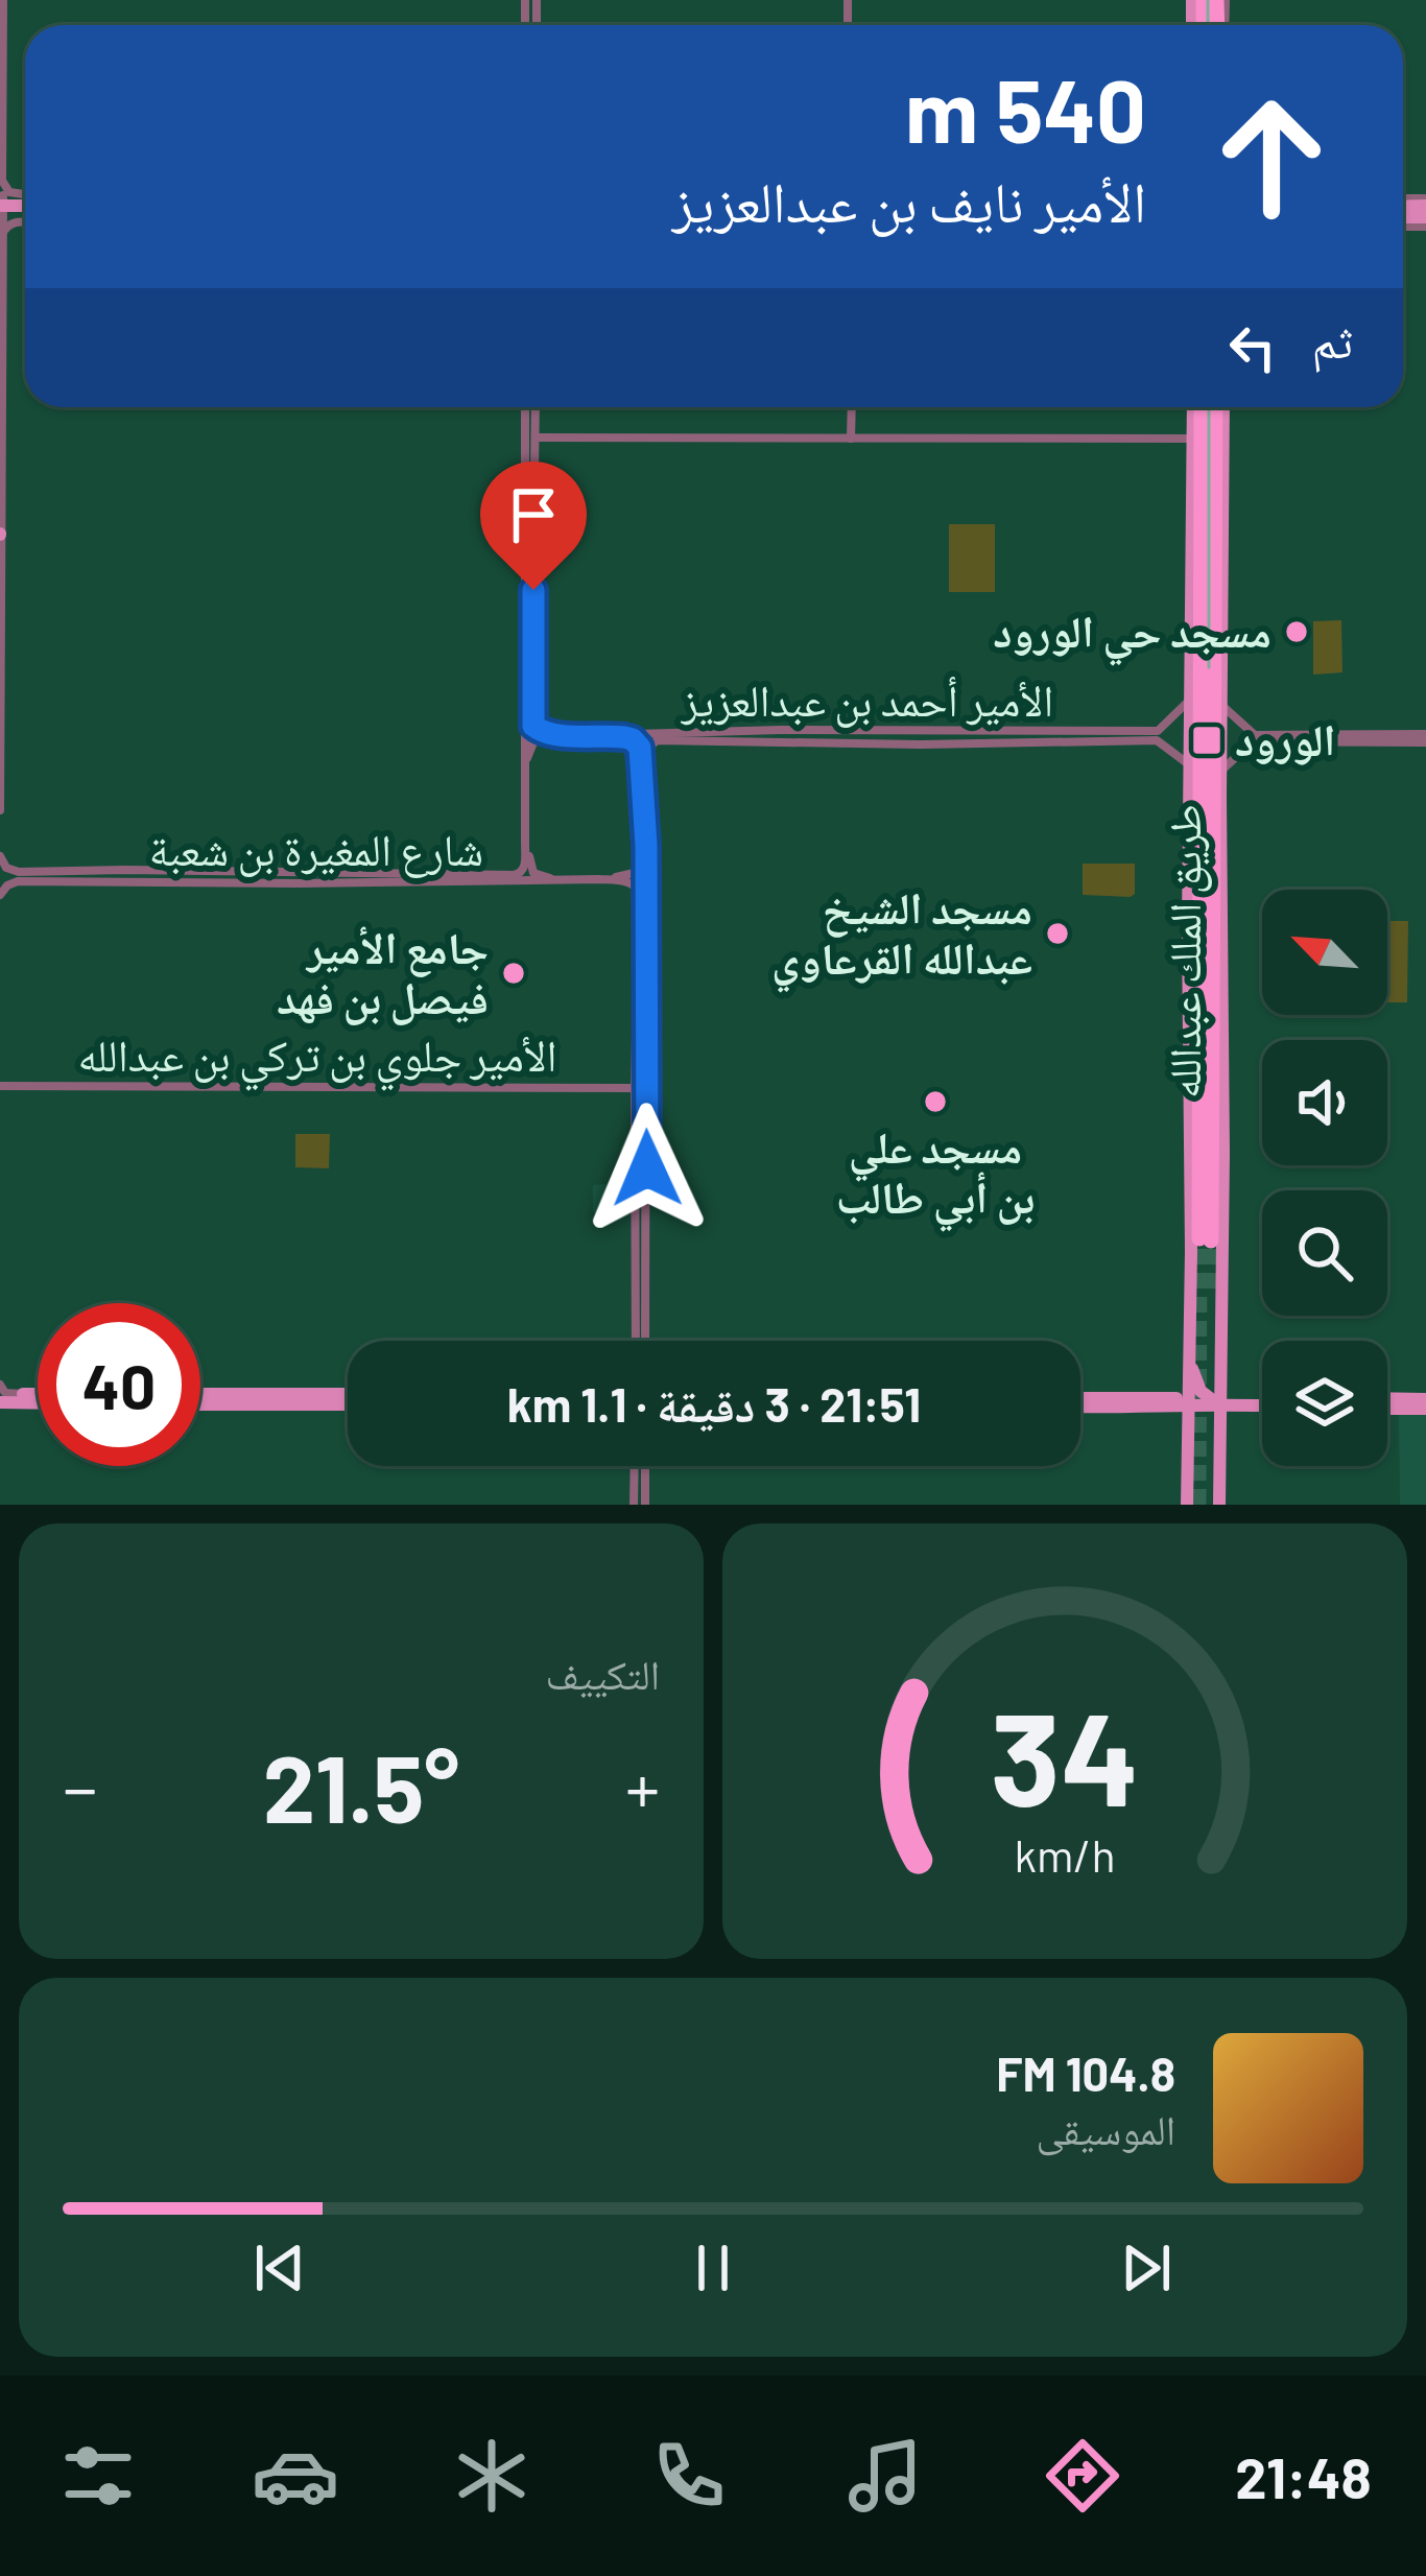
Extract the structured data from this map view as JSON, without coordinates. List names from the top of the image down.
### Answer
{
  "streets": {
    "highway": ["طريق الملك عبدالله"],
    "street": ["الأمير أحمد بن عبدالعزيز", "شارع المغيرة بن شعبة", "الأمير جلوي بن تركي بن عبدالله"]
  },
  "crossings": [
    ["الأمير أحمد بن عبدالعزيز", "شارع المغيرة بن شعبة"],
    ["شارع المغيرة بن شعبة", "الأمير جلوي بن تركي بن عبدالله"]
  ],
  "places": {
    "other": [
      "مسجد حي الورود",
      "مسجد الشيخ عبدالله القرعاوي",
      "جامع الأمير فيصل بن فهد",
      "مسجد علي بن أبي طالب"
    ],
    "transit": ["الورود"]
  },
  "north": "top left",
  "page": {
    "turn": ["540 m", "الأمير نايف بن عبدالعزيز"],
    "then": "ثم",
    "limit": "40",
    "trip": "21:51 · 3 دقيقة · 1.1 km",
    "tile": "التكييف",
    "heat": ["−", "21.5°", "+"],
    "song": ["104.8 FM", "الموسيقى"],
    "tabs": "21:48",
    "gauge": ["34", "km/h"]
  }
}
